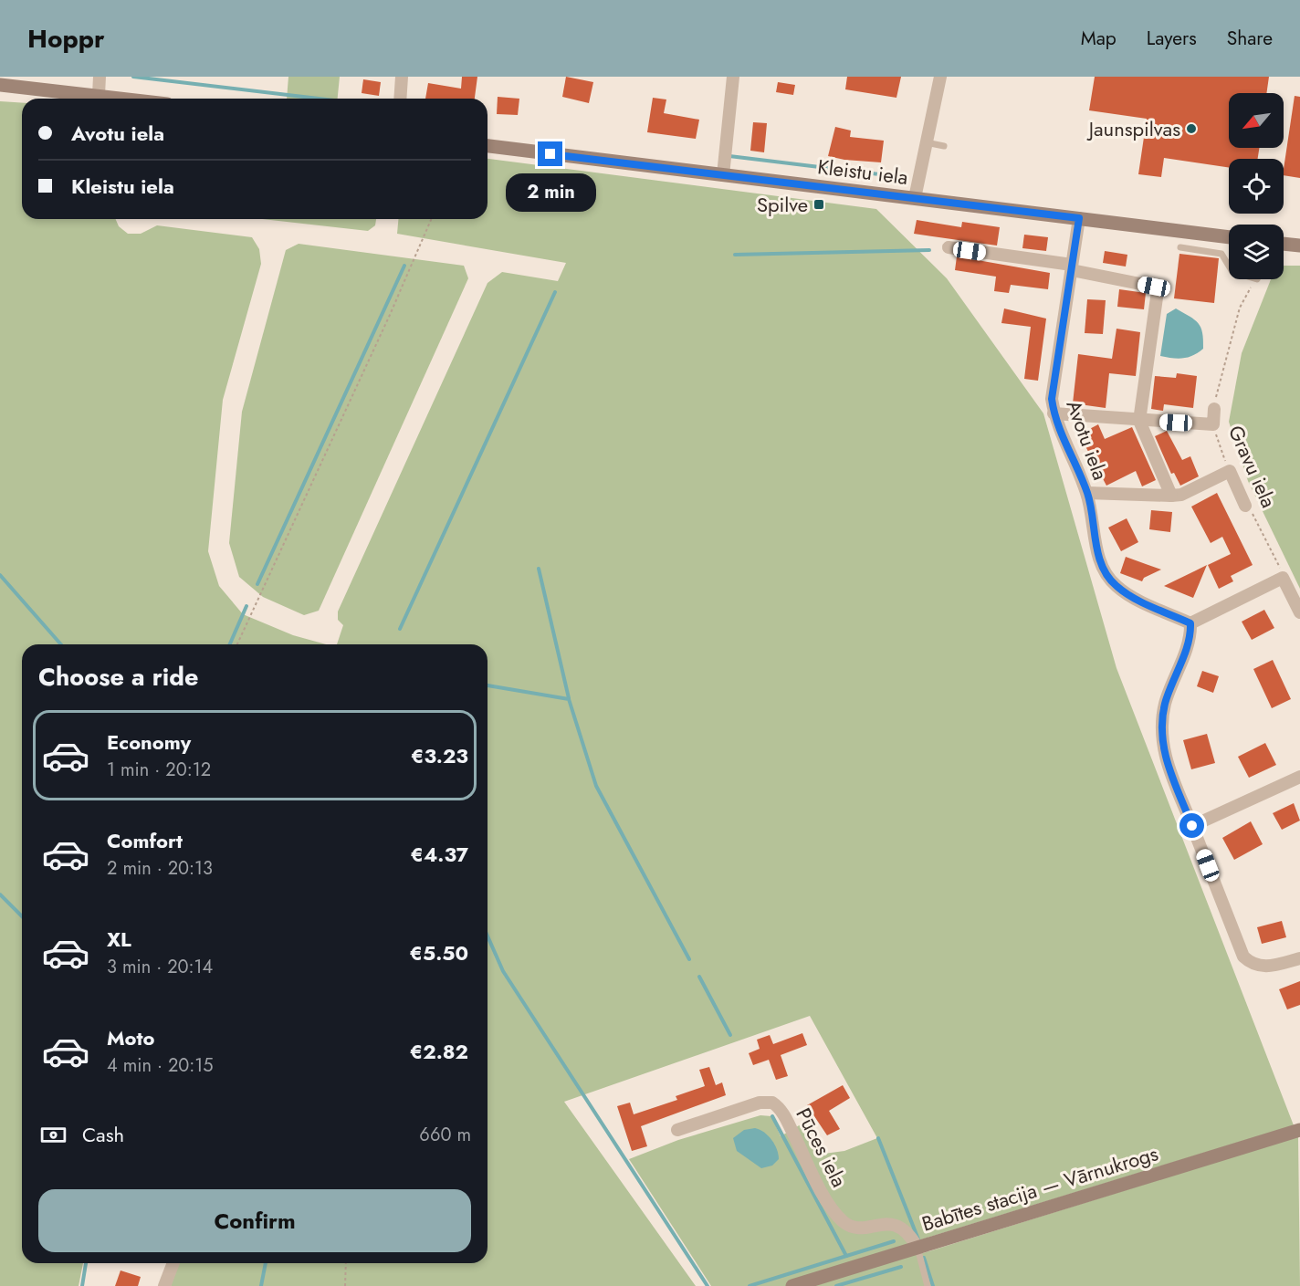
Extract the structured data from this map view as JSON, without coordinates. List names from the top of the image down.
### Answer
{
  "streets": {
    "street": [
      "Kleistu iela",
      "Avotu iela",
      "Gravu iela",
      "Pūces iela",
      "Babītes stacija — Vārnukrogs"
    ]
  },
  "crossings": [
    ["Kleistu iela", "Avotu iela"],
    ["Pūces iela", "Babītes stacija — Vārnukrogs"]
  ],
  "places": {
    "other": ["Jaunspilvas"],
    "transit": ["Spilve"]
  },
  "north": "bottom left",
  "page": {
    "header": "Hoppr",
    "nav": ["Map", "Layers", "Share"],
    "banner": ["Avotu iela", "Kleistu iela"],
    "bubble": "2 min",
    "heading": "Choose a ride",
    "list": [
      {
        "name": "Economy",
        "note": "1 min · 20:12",
        "value": "€3.23"
      },
      {
        "name": "Comfort",
        "note": "2 min · 20:13",
        "value": "€4.37"
      },
      {
        "name": "XL",
        "note": "3 min · 20:14",
        "value": "€5.50"
      },
      {
        "name": "Moto",
        "note": "4 min · 20:15",
        "value": "€2.82"
      }
    ],
    "pay": ["Cash", "660 m"],
    "buttons": "Confirm"
  }
}
